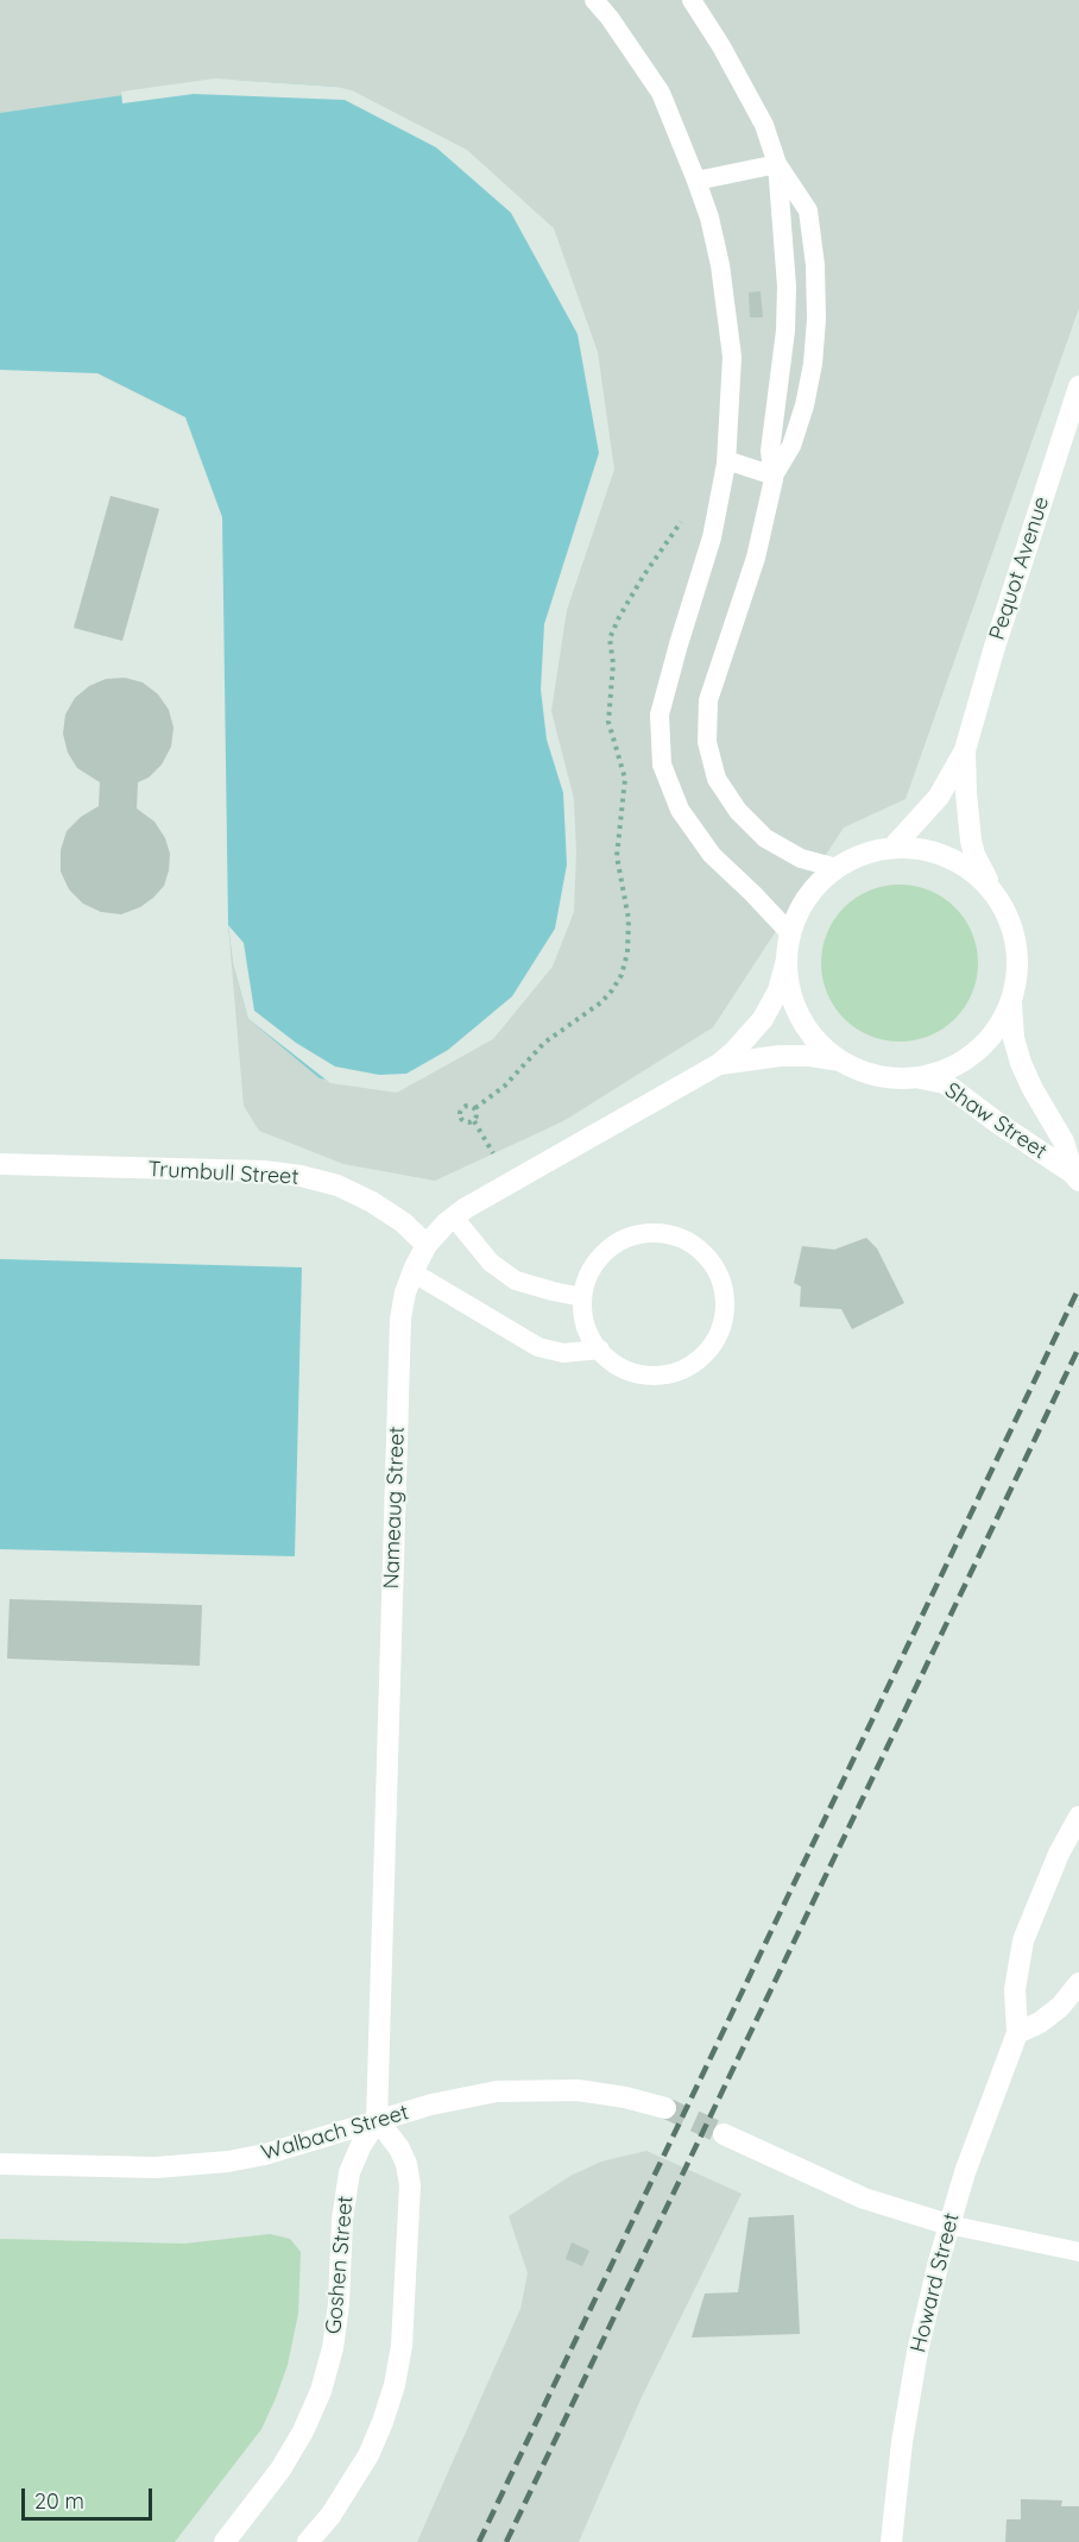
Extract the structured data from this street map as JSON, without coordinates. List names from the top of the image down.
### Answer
{
  "streets": {
    "street": [
      "Pequot Avenue",
      "Shaw Street",
      "Trumbull Street",
      "Nameaug Street",
      "Walbach Street",
      "Goshen Street",
      "Howard Street"
    ]
  },
  "crossings": [
    ["Pequot Avenue", "Shaw Street"],
    ["Pequot Avenue", "Nameaug Street"],
    ["Shaw Street", "Nameaug Street"],
    ["Trumbull Street", "Nameaug Street"],
    ["Nameaug Street", "Walbach Street"],
    ["Nameaug Street", "Goshen Street"],
    ["Walbach Street", "Goshen Street"]
  ],
  "scale_bar": "20 m"
}
